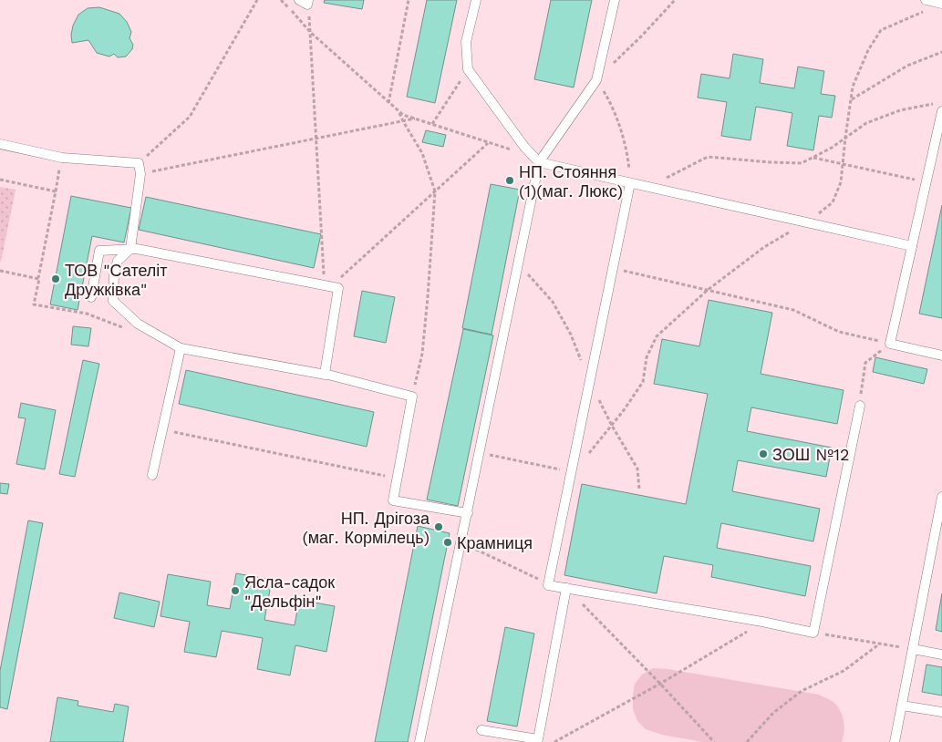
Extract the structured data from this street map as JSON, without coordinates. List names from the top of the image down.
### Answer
{
  "places": [
    "НП. Стояння (1)(маг. Люкс)",
    "ТОВ \"Сателіт Дружківка\"",
    "ЗОШ №12",
    "НП. Дрігоза (маг. Кормілець)",
    "Крамниця",
    "Ясла-садок \"Дельфін\""
  ]
}
